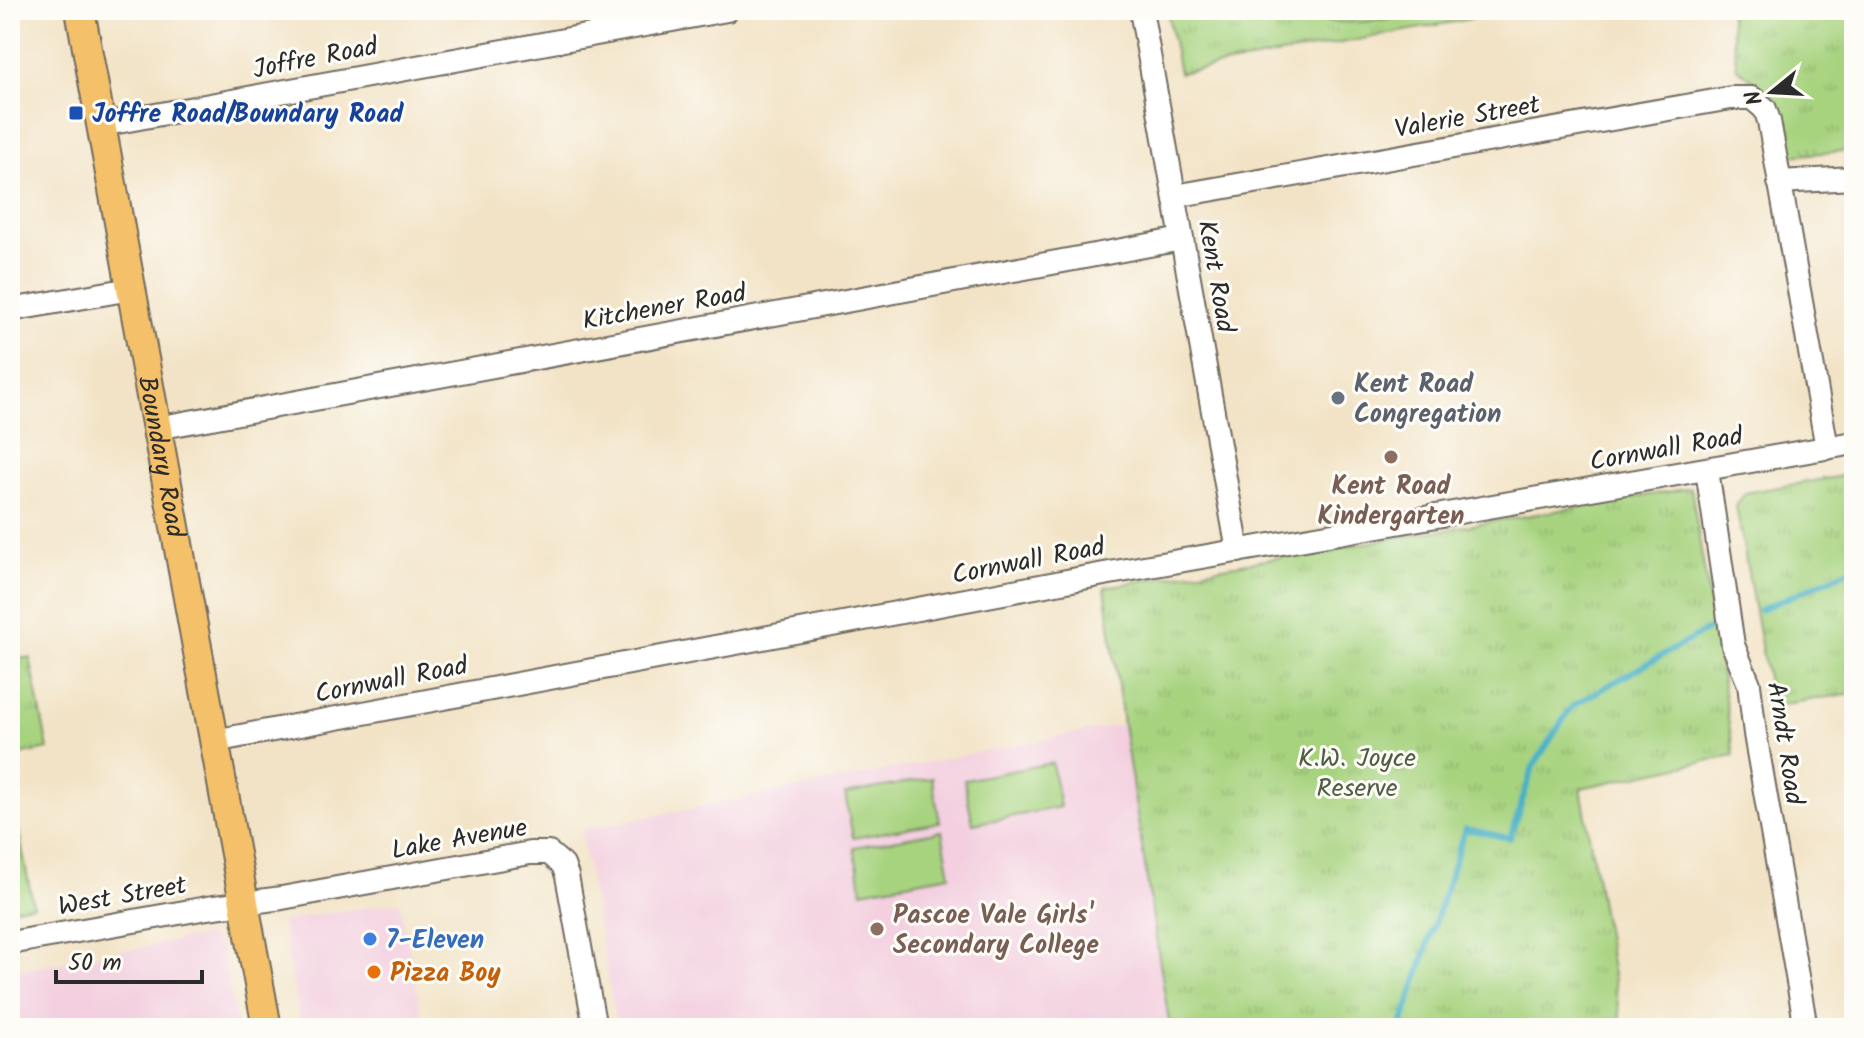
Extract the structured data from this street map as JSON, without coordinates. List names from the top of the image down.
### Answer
{
  "streets": {
    "main road": ["Boundary Road"],
    "street": [
      "Joffre Road",
      "Valerie Street",
      "Kent Road",
      "Kitchener Road",
      "Cornwall Road",
      "Arndt Road",
      "Lake Avenue",
      "West Street"
    ]
  },
  "crossings": [
    ["Joffre Road", "Boundary Road"],
    ["Valerie Street", "Kent Road"],
    ["Kent Road", "Kitchener Road"],
    ["Kent Road", "Cornwall Road"],
    ["Kitchener Road", "Boundary Road"],
    ["Cornwall Road", "Boundary Road"],
    ["Cornwall Road", "Arndt Road"],
    ["Boundary Road", "Lake Avenue"],
    ["Boundary Road", "West Street"],
    ["Lake Avenue", "West Street"]
  ],
  "parks": ["K.W. Joyce Reserve"],
  "places": {
    "transit": ["Joffre Road/Boundary Road"],
    "other": [
      "Kent Road Congregation",
      "Kent Road Kindergarten",
      "Pascoe Vale Girls' Secondary College",
      "7-Eleven",
      "Pizza Boy"
    ]
  },
  "scale_bar": "50 m",
  "north": "left"
}
